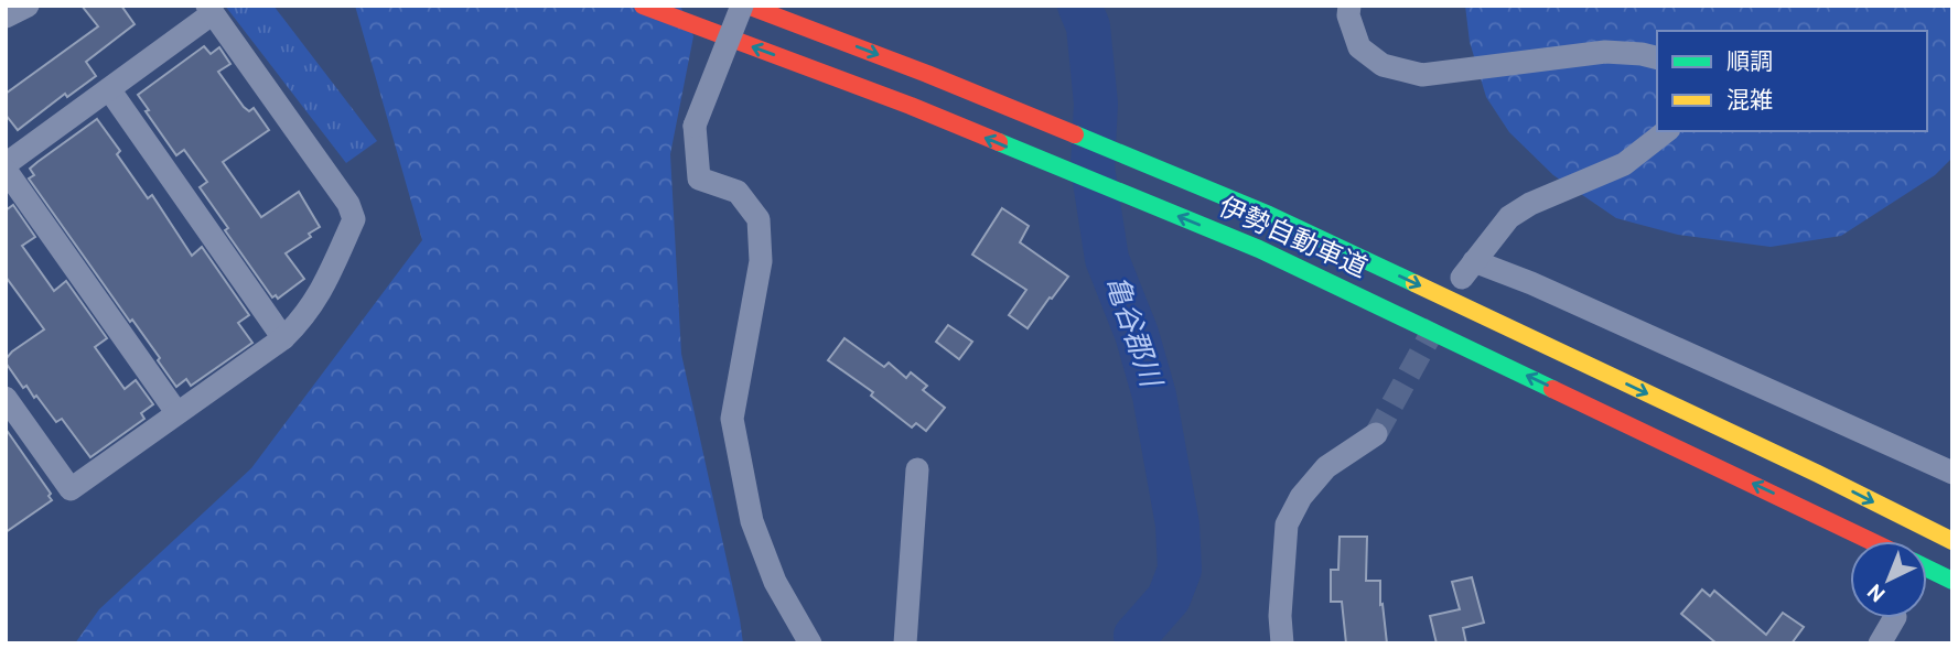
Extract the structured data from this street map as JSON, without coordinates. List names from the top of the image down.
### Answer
{
  "streets": {
    "highway": ["伊勢自動車道"]
  },
  "water": ["亀谷郡川"],
  "legend": ["順調", "混雑"],
  "north": "bottom left"
}
